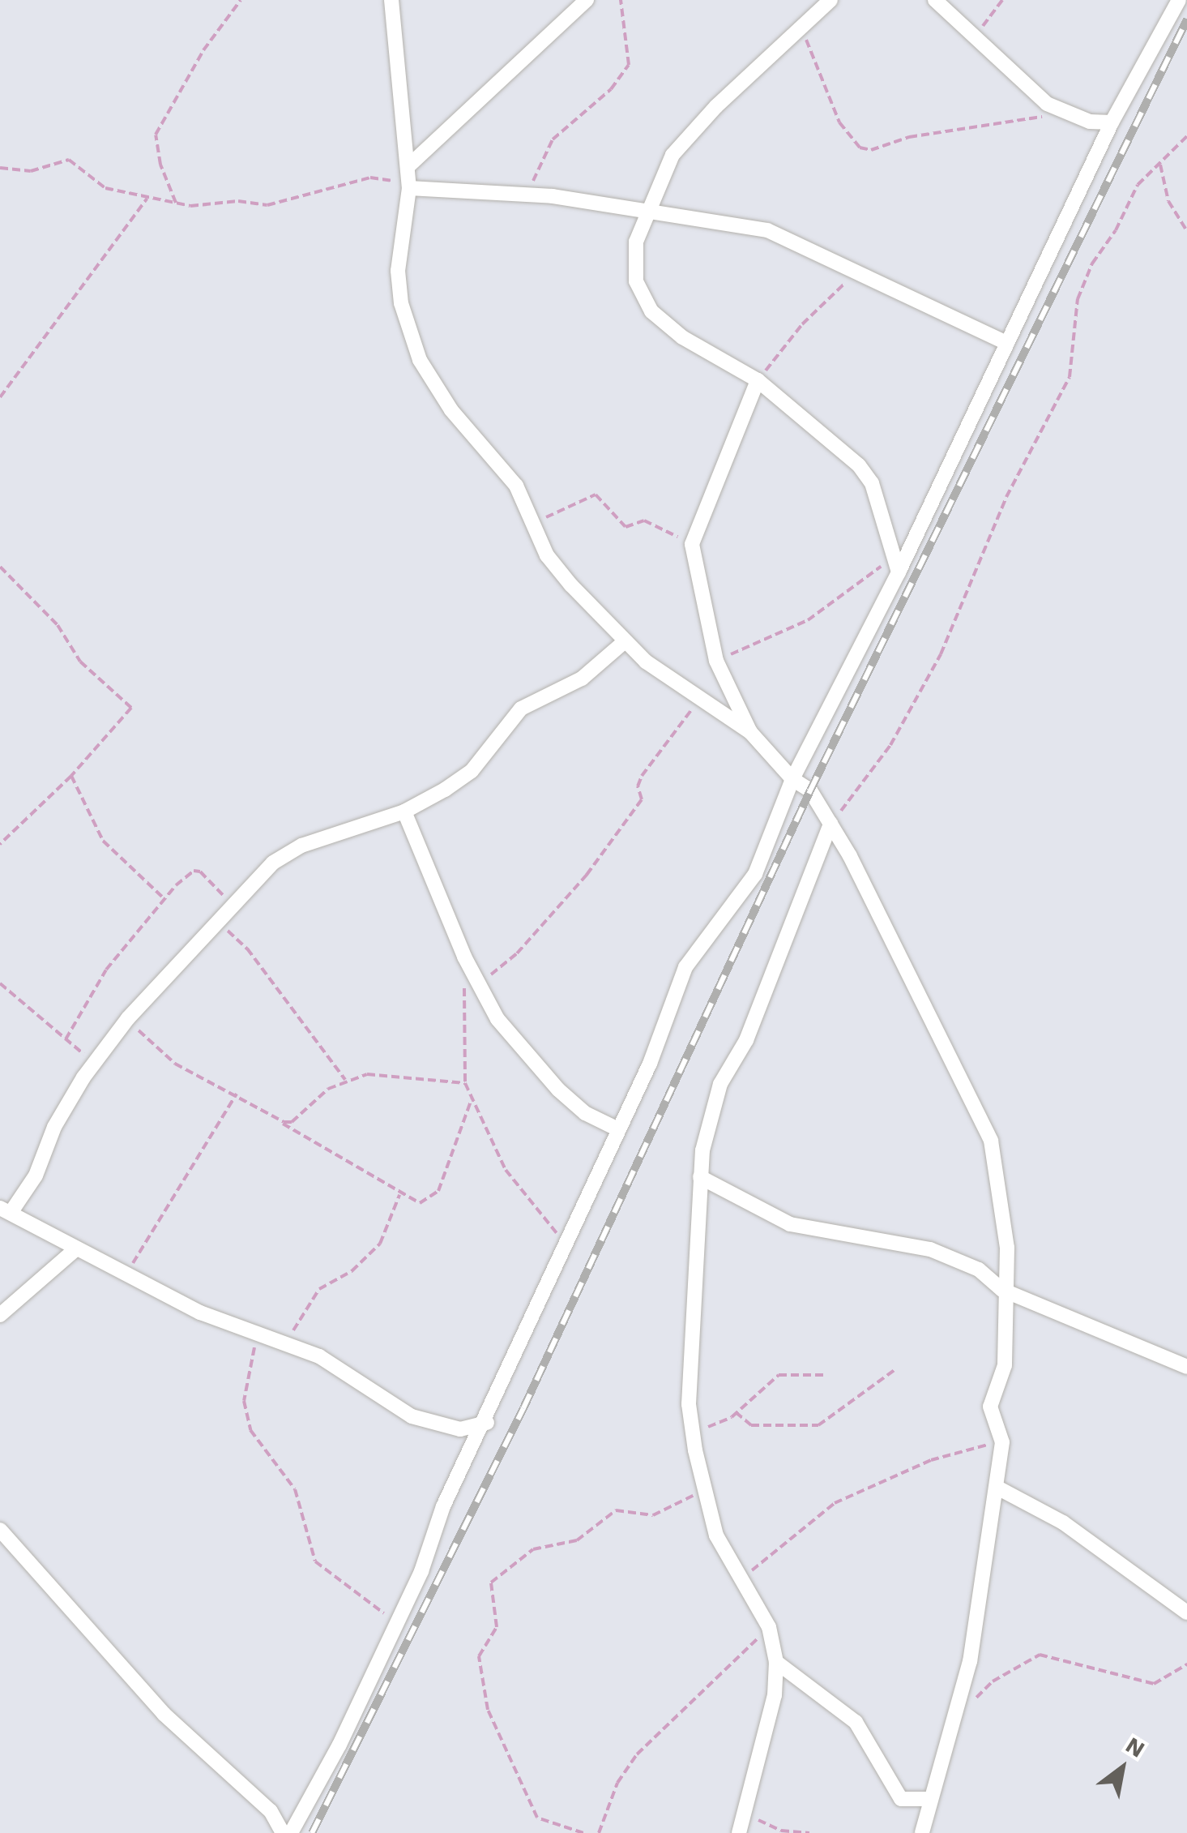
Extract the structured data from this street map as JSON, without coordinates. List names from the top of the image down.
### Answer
{
  "north": "top right"
}
